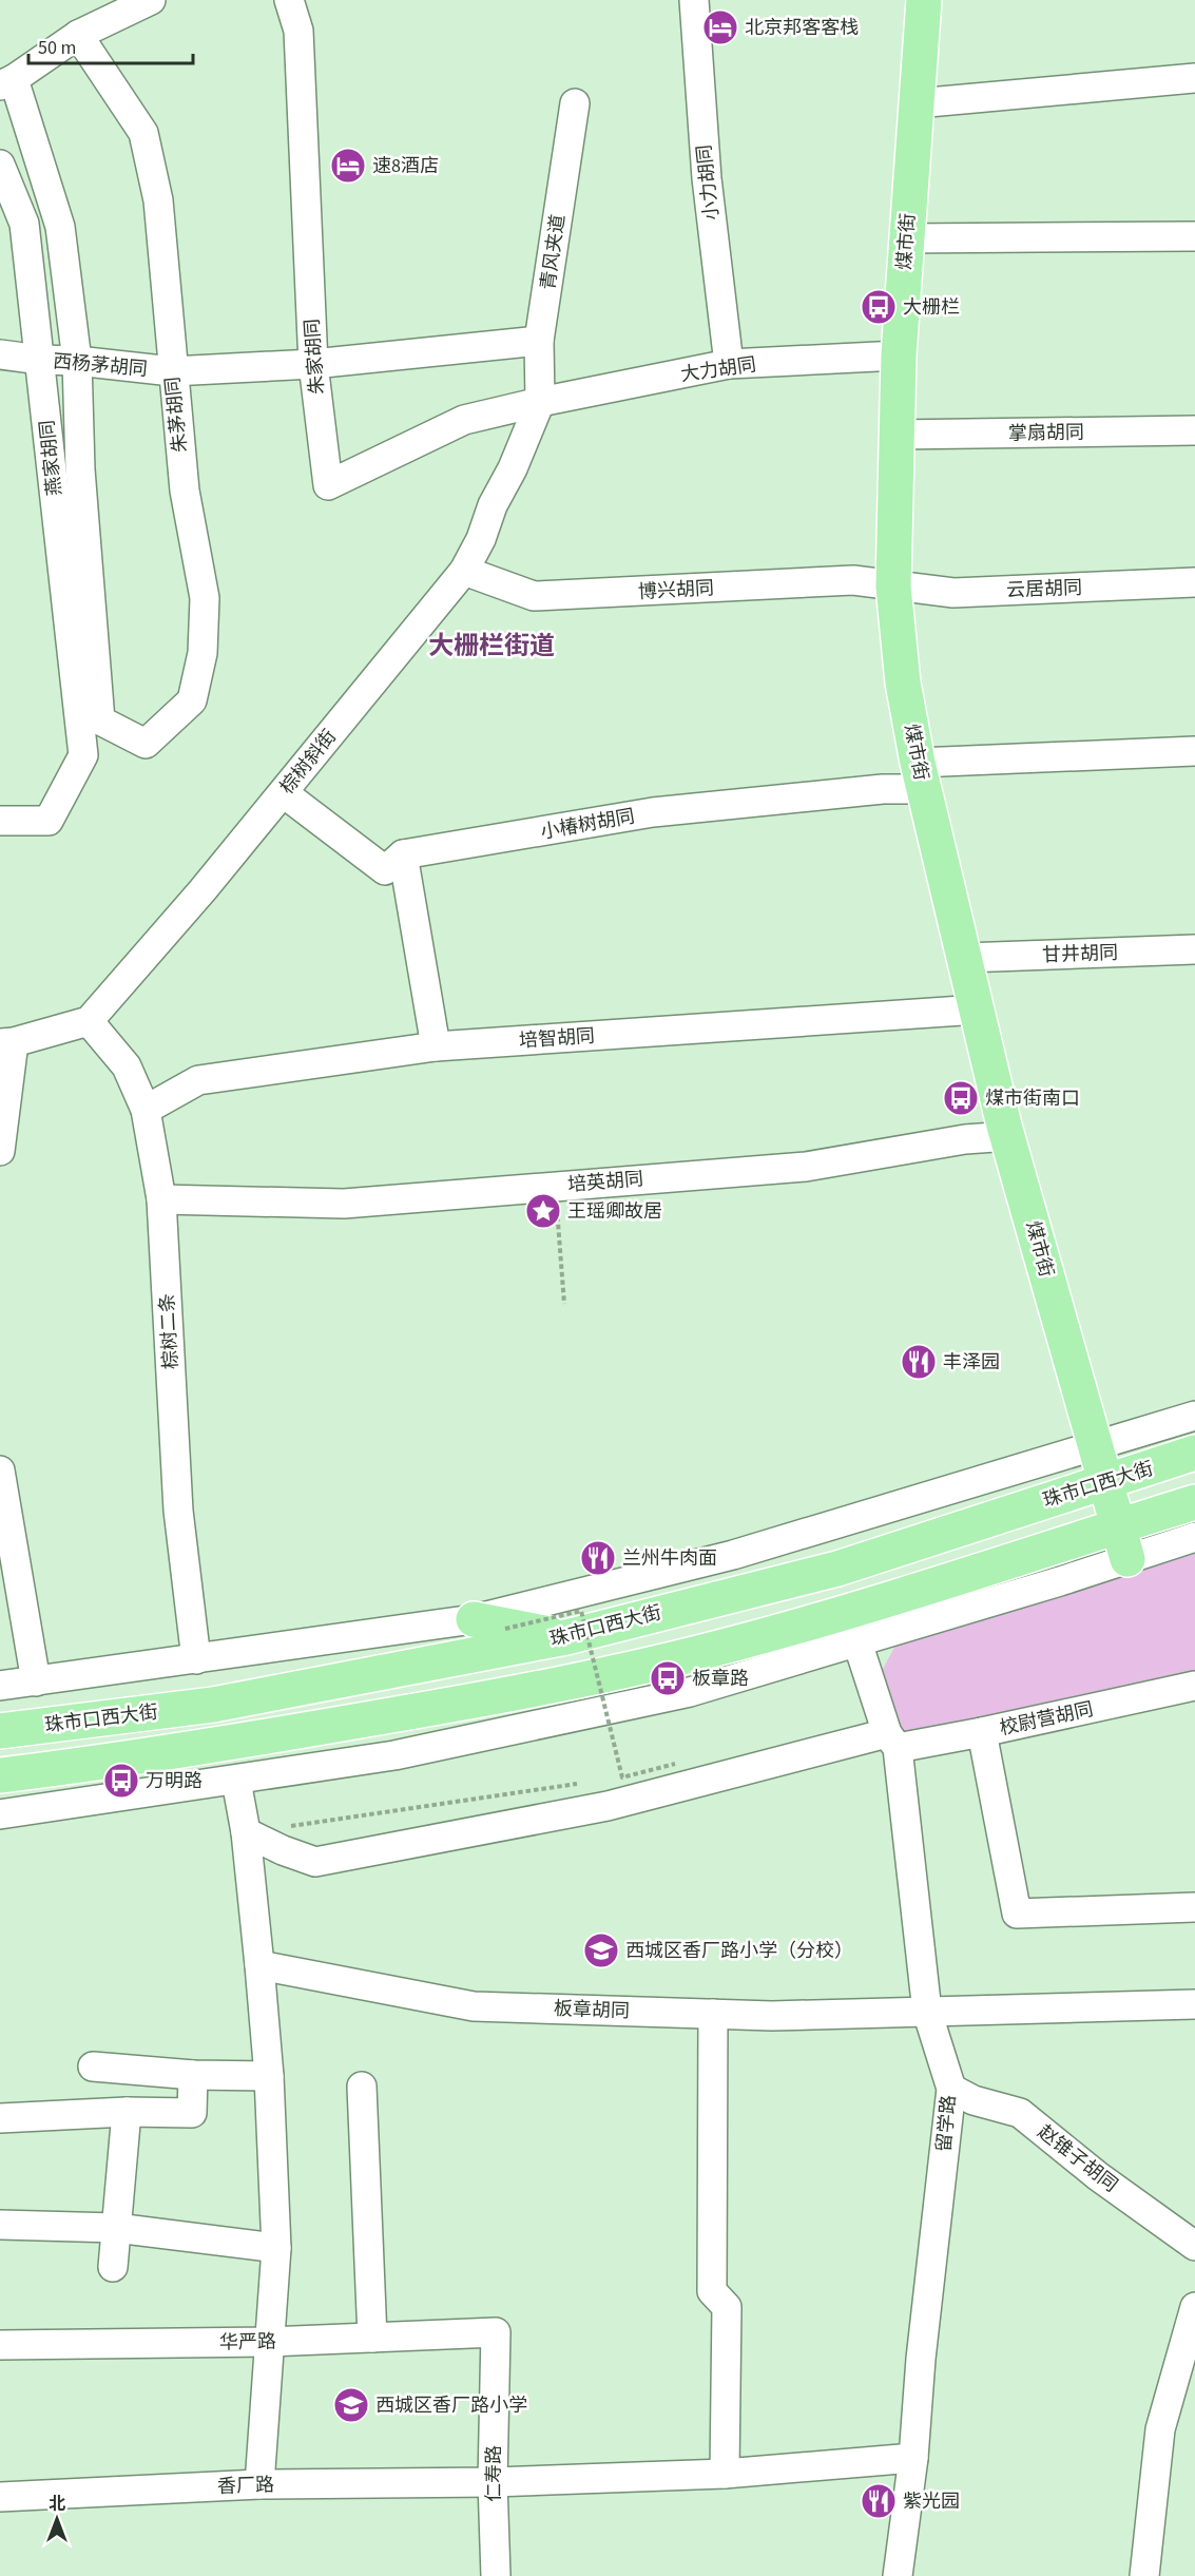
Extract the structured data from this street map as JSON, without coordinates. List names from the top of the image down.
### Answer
{
  "streets": {
    "main road": ["煤市街", "珠市口西大街"],
    "street": [
      "小力胡同",
      "青风夹道",
      "朱家胡同",
      "西杨茅胡同",
      "大力胡同",
      "朱茅胡同",
      "掌扇胡同",
      "燕家胡同",
      "云居胡同",
      "博兴胡同",
      "棕树斜街",
      "小椿树胡同",
      "甘井胡同",
      "培智胡同",
      "培英胡同",
      "棕树二条",
      "校尉营胡同",
      "板章胡同",
      "留学路",
      "赵锥子胡同",
      "华严路",
      "仁寿路",
      "香厂路"
    ]
  },
  "crossings": [
    ["小力胡同", "大力胡同"],
    ["煤市街", "大力胡同"],
    ["煤市街", "掌扇胡同"],
    ["煤市街", "云居胡同"],
    ["煤市街", "博兴胡同"],
    ["煤市街", "小椿树胡同"],
    ["煤市街", "甘井胡同"],
    ["煤市街", "培智胡同"],
    ["煤市街", "培英胡同"],
    ["煤市街", "珠市口西大街"],
    ["青风夹道", "朱家胡同"],
    ["青风夹道", "西杨茅胡同"],
    ["青风夹道", "大力胡同"],
    ["青风夹道", "棕树斜街"],
    ["朱家胡同", "西杨茅胡同"],
    ["朱家胡同", "大力胡同"],
    ["朱家胡同", "棕树斜街"],
    ["西杨茅胡同", "朱茅胡同"],
    ["西杨茅胡同", "燕家胡同"],
    ["大力胡同", "棕树斜街"],
    ["云居胡同", "博兴胡同"],
    ["博兴胡同", "棕树斜街"],
    ["棕树斜街", "小椿树胡同"],
    ["棕树斜街", "棕树二条"],
    ["培智胡同", "棕树二条"],
    ["培英胡同", "棕树二条"],
    ["棕树二条", "珠市口西大街"],
    ["校尉营胡同", "留学路"],
    ["板章胡同", "留学路"],
    ["留学路", "赵锥子胡同"],
    ["留学路", "香厂路"],
    ["华严路", "仁寿路"],
    ["仁寿路", "香厂路"]
  ],
  "districts": ["大栅栏街道"],
  "places": {
    "hotel": ["北京邦客客栈", "速8酒店"],
    "bus stop": [
      "大栅栏",
      "煤市街南口",
      "板章路",
      "万明路"
    ],
    "place": ["王瑶卿故居"],
    "restaurant": ["丰泽园", "兰州牛肉面", "紫光园"],
    "school or university": ["西城区香厂路小学（分校）", "西城区香厂路小学"]
  },
  "scale_bar": "50 m",
  "north": "top"
}
